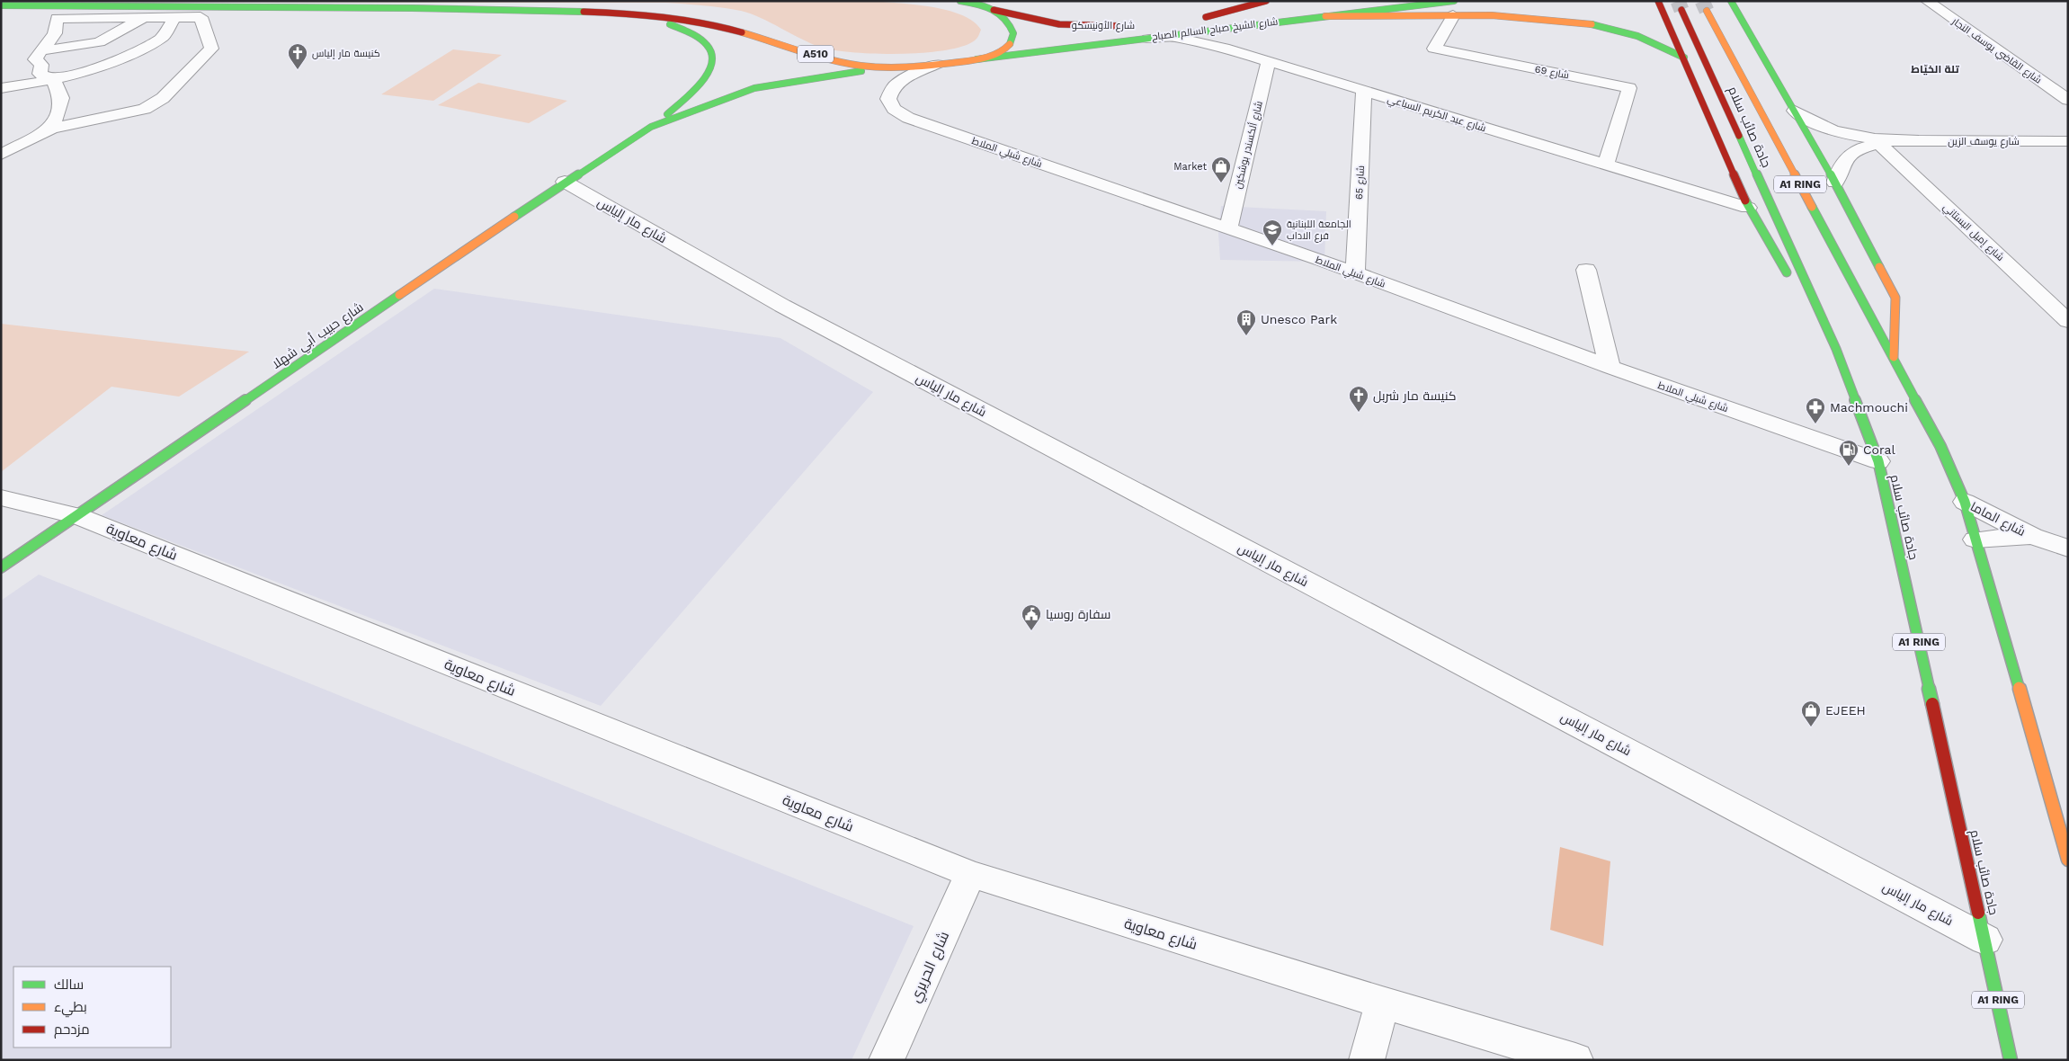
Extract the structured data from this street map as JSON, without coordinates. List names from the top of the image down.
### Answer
{
  "streets": {
    "main road": [
      "شارع الأونيسكو",
      "شارع الشيخ صباح السالم الصباح",
      "A510",
      "جادة صائب سلام",
      "A1 RING",
      "شارع حبيب أبي شهلا"
    ],
    "street": [
      "شارع القاضي يوسف النجار",
      "شارع 69",
      "شارع عبد الكريم السباعي",
      "شارع يوسف الزين",
      "شارع ألكسندر بوشكين",
      "شارع شبلي الملاط",
      "شارع 65",
      "شارع مار إلياس",
      "شارع إميل البستاني",
      "شارع الماما",
      "شارع معاوية",
      "شارع الحريري"
    ]
  },
  "crossings": [
    ["شارع الشيخ صباح السالم الصباح", "A510"],
    ["شارع الشيخ صباح السالم الصباح", "شارع 69"],
    ["شارع الشيخ صباح السالم الصباح", "شارع عبد الكريم السباعي"],
    ["A510", "شارع شبلي الملاط"],
    ["شارع 69", "شارع عبد الكريم السباعي"],
    ["شارع عبد الكريم السباعي", "شارع ألكسندر بوشكين"],
    ["شارع عبد الكريم السباعي", "شارع 65"],
    ["جادة صائب سلام", "شارع شبلي الملاط"],
    ["جادة صائب سلام", "شارع مار إلياس"],
    ["جادة صائب سلام", "شارع الماما"],
    ["شارع يوسف الزين", "شارع إميل البستاني"],
    ["شارع ألكسندر بوشكين", "شارع شبلي الملاط"],
    ["شارع شبلي الملاط", "شارع 65"],
    ["شارع مار إلياس", "شارع حبيب أبي شهلا"],
    ["شارع حبيب أبي شهلا", "شارع معاوية"],
    ["شارع معاوية", "شارع الحريري"]
  ],
  "districts": ["تلة الخيّاط"],
  "places": {
    "church": ["كنيسة مار إلياس", "كنيسة مار شربل"],
    "shop": ["Market", "EJEEH"],
    "school or university": ["الجامعة اللبنانية فرع الاداب"],
    "building": ["Unesco Park"],
    "pharmacy": ["Machmouchi"],
    "fuel station": ["Coral"],
    "public building": ["سفارة روسيا"]
  },
  "legend": ["سالك", "بطيء", "مزدحم"]
}
